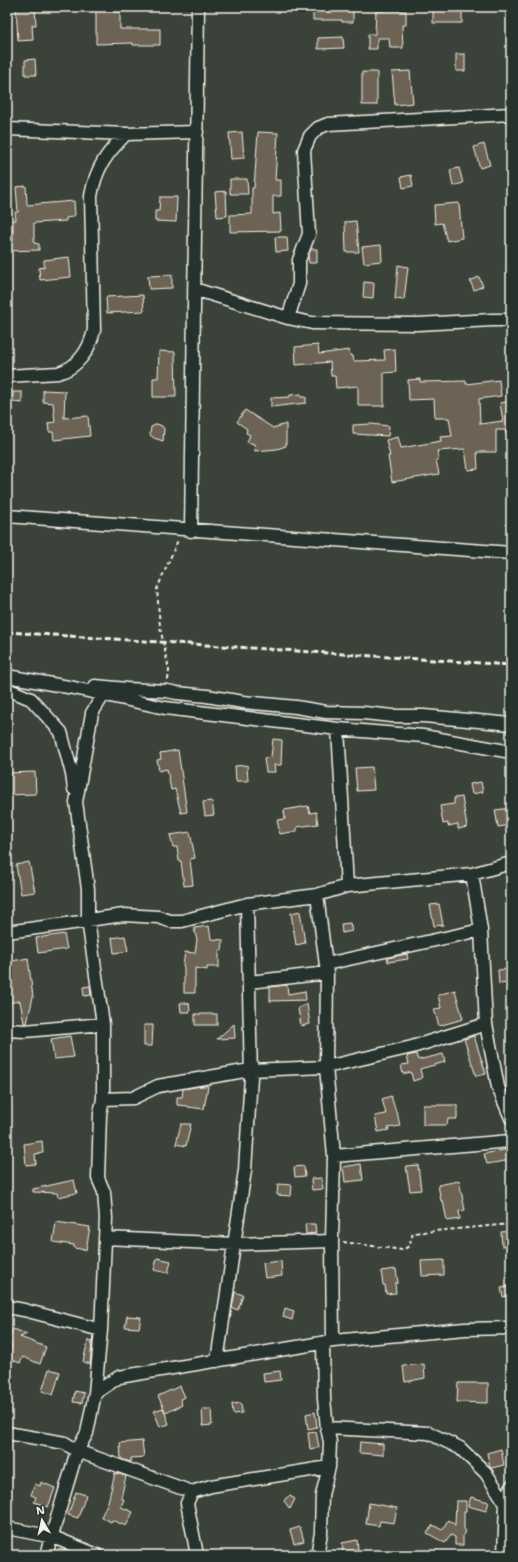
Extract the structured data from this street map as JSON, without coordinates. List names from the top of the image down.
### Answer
{
  "north": "top"
}
